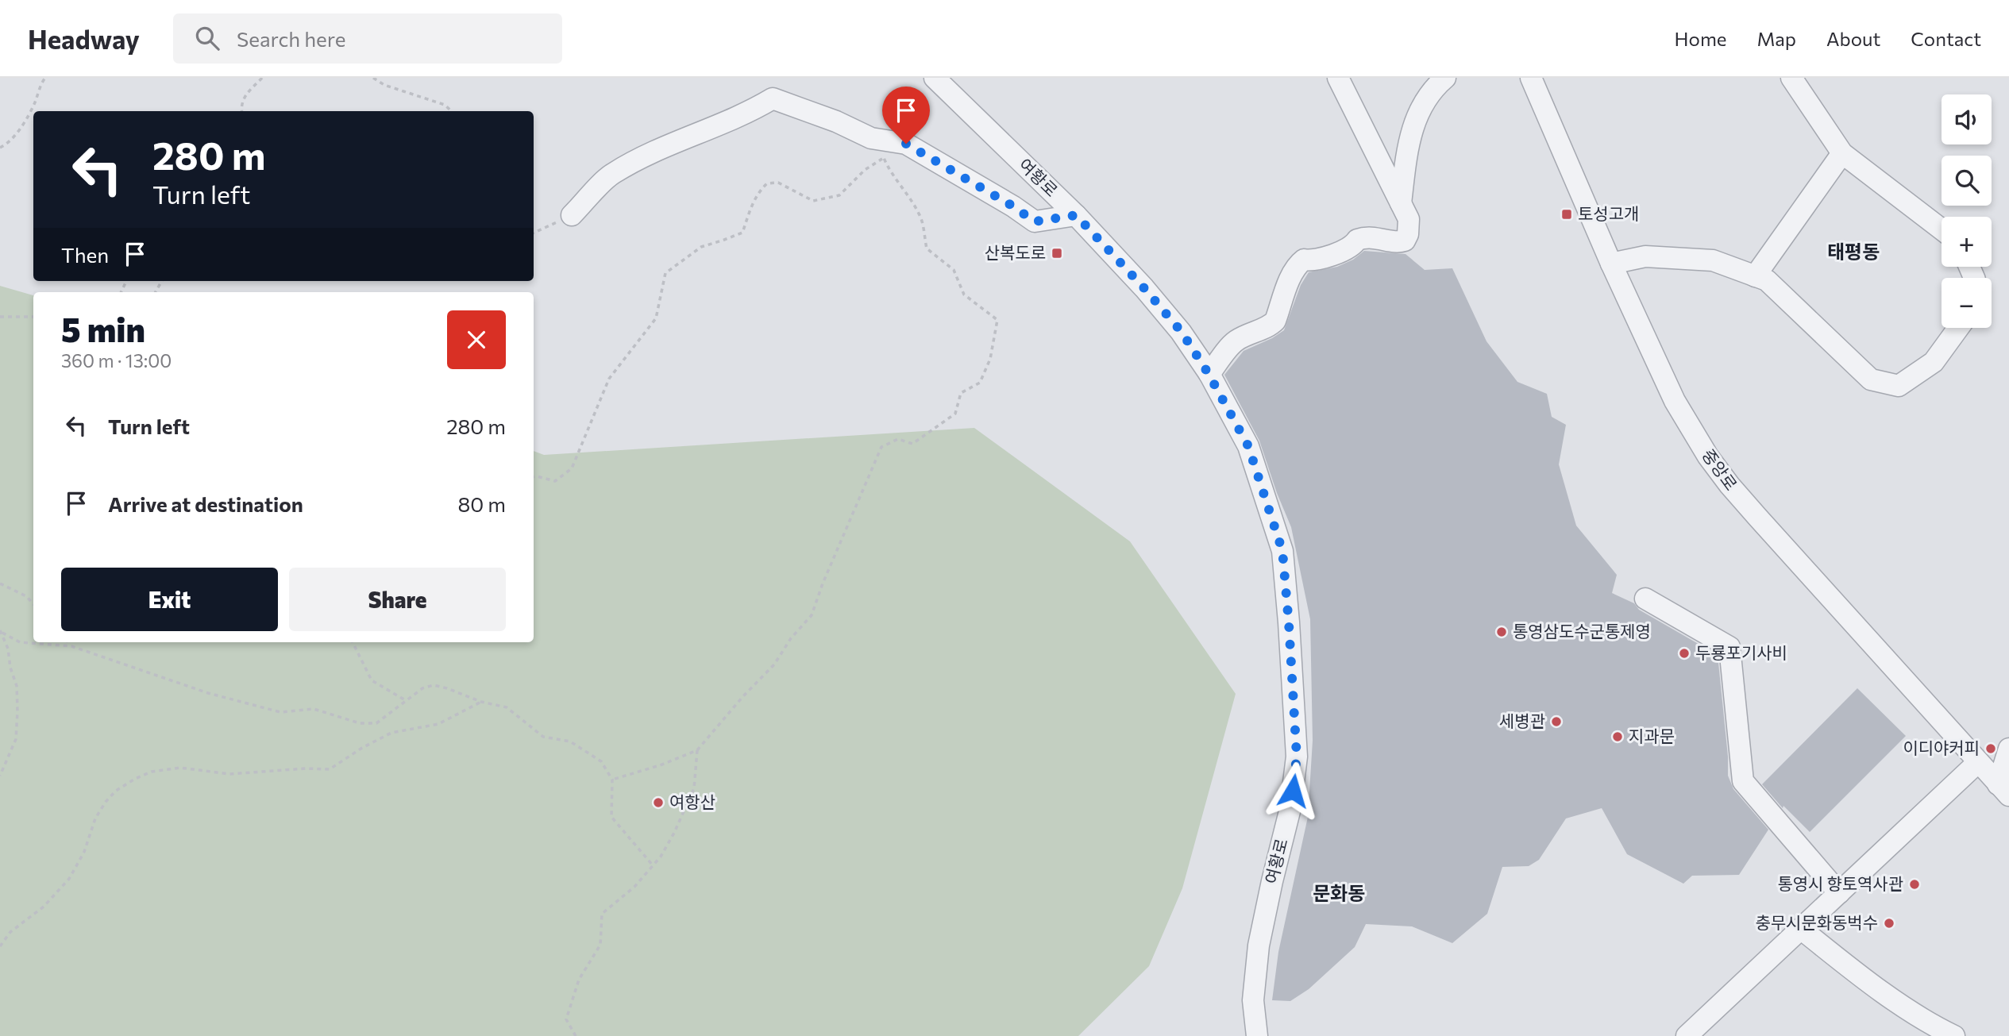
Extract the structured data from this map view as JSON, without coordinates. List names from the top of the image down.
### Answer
{
  "streets": {
    "street": ["여황로", "중앙로"]
  },
  "districts": ["태평동", "문화동"],
  "places": {
    "transit": ["토성고개", "산복도로"],
    "other": [
      "통영삼도수군통제영",
      "두룡포기사비",
      "세병관",
      "지과문",
      "이디야커피",
      "여항산",
      "통영시 향토역사관",
      "충무시문화동벅수"
    ]
  },
  "page": {
    "header": "Headway",
    "search": "Search here",
    "nav": [
      "Home",
      "Map",
      "About",
      "Contact"
    ],
    "map_buttons": ["+", "−"],
    "turn": ["280 m", "Turn left"],
    "then": "Then",
    "heading": ["5 min", "360 m · 13:00"],
    "list": [
      {
        "name": "Turn left",
        "value": "280 m"
      },
      {
        "name": "Arrive at destination",
        "value": "80 m"
      }
    ],
    "buttons": ["Exit", "Share"]
  }
}
